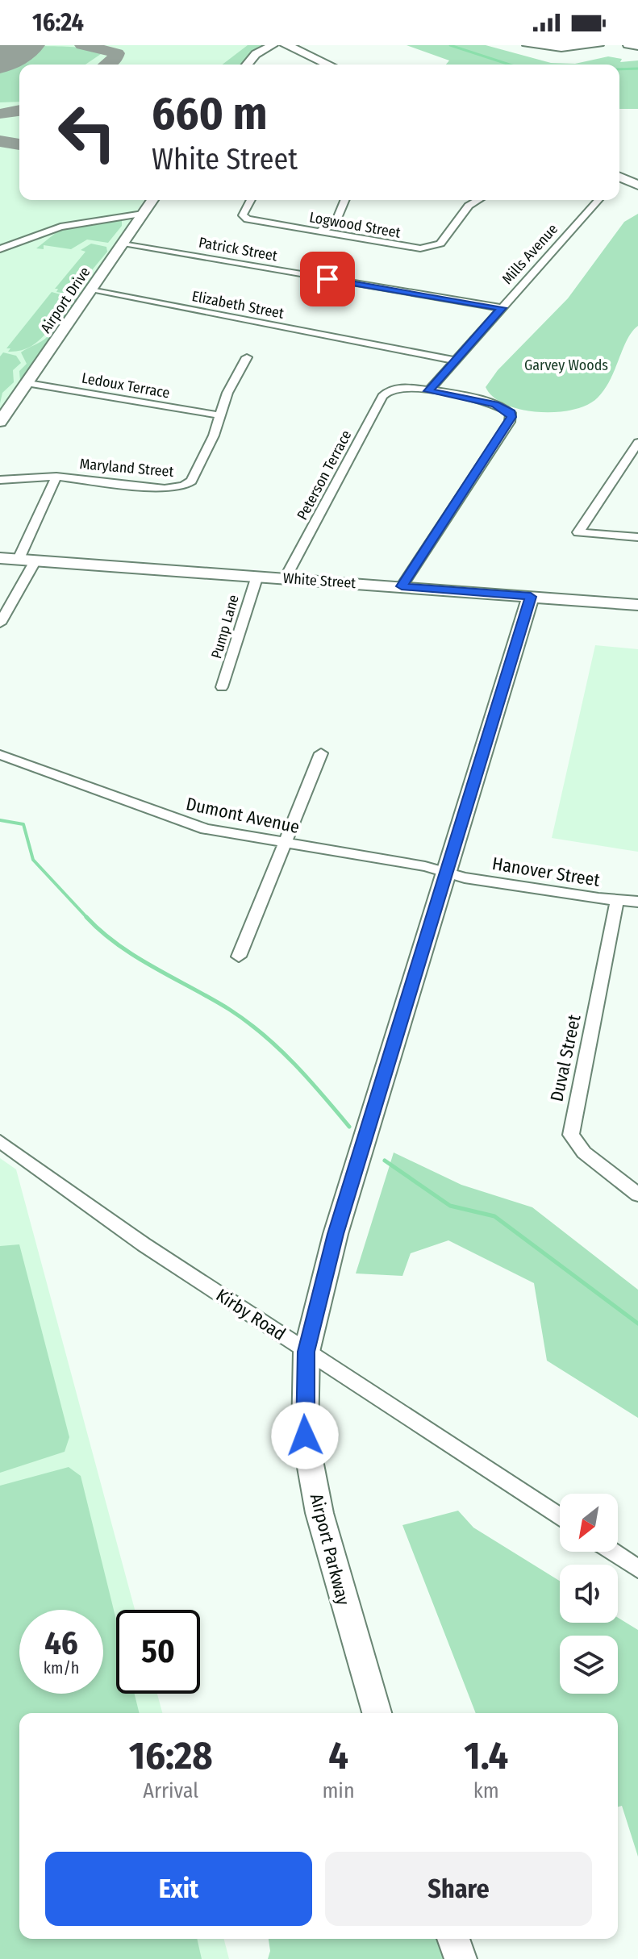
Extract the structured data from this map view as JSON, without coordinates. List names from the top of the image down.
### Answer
{
  "streets": {
    "main road": ["Airport Drive", "White Street", "Airport Parkway"],
    "street": [
      "Logwood Street",
      "Patrick Street",
      "Mills Avenue",
      "Elizabeth Street",
      "Ledoux Terrace",
      "Maryland Street",
      "Peterson Terrace",
      "Pump Lane",
      "Dumont Avenue",
      "Hanover Street",
      "Duval Street",
      "Kirby Road"
    ]
  },
  "crossings": [
    ["Patrick Street", "Mills Avenue"],
    ["Patrick Street", "Airport Drive"],
    ["Mills Avenue", "Elizabeth Street"],
    ["Mills Avenue", "Peterson Terrace"],
    ["Airport Drive", "Elizabeth Street"],
    ["Airport Drive", "Ledoux Terrace"],
    ["Ledoux Terrace", "Maryland Street"],
    ["Peterson Terrace", "White Street"],
    ["White Street", "Pump Lane"],
    ["White Street", "Airport Parkway"],
    ["Dumont Avenue", "Hanover Street"],
    ["Dumont Avenue", "Airport Parkway"],
    ["Hanover Street", "Duval Street"],
    ["Hanover Street", "Airport Parkway"],
    ["Kirby Road", "Airport Parkway"]
  ],
  "parks": ["Garvey Woods"],
  "north": "bottom left",
  "page": {
    "status": "16:24",
    "turn": ["660 m", "White Street"],
    "speed": "46 km/h",
    "limit": "50",
    "eta": [
      "16:28",
      "Arrival",
      "4",
      "min",
      "1.4",
      "km"
    ],
    "buttons": ["Exit", "Share"]
  }
}
